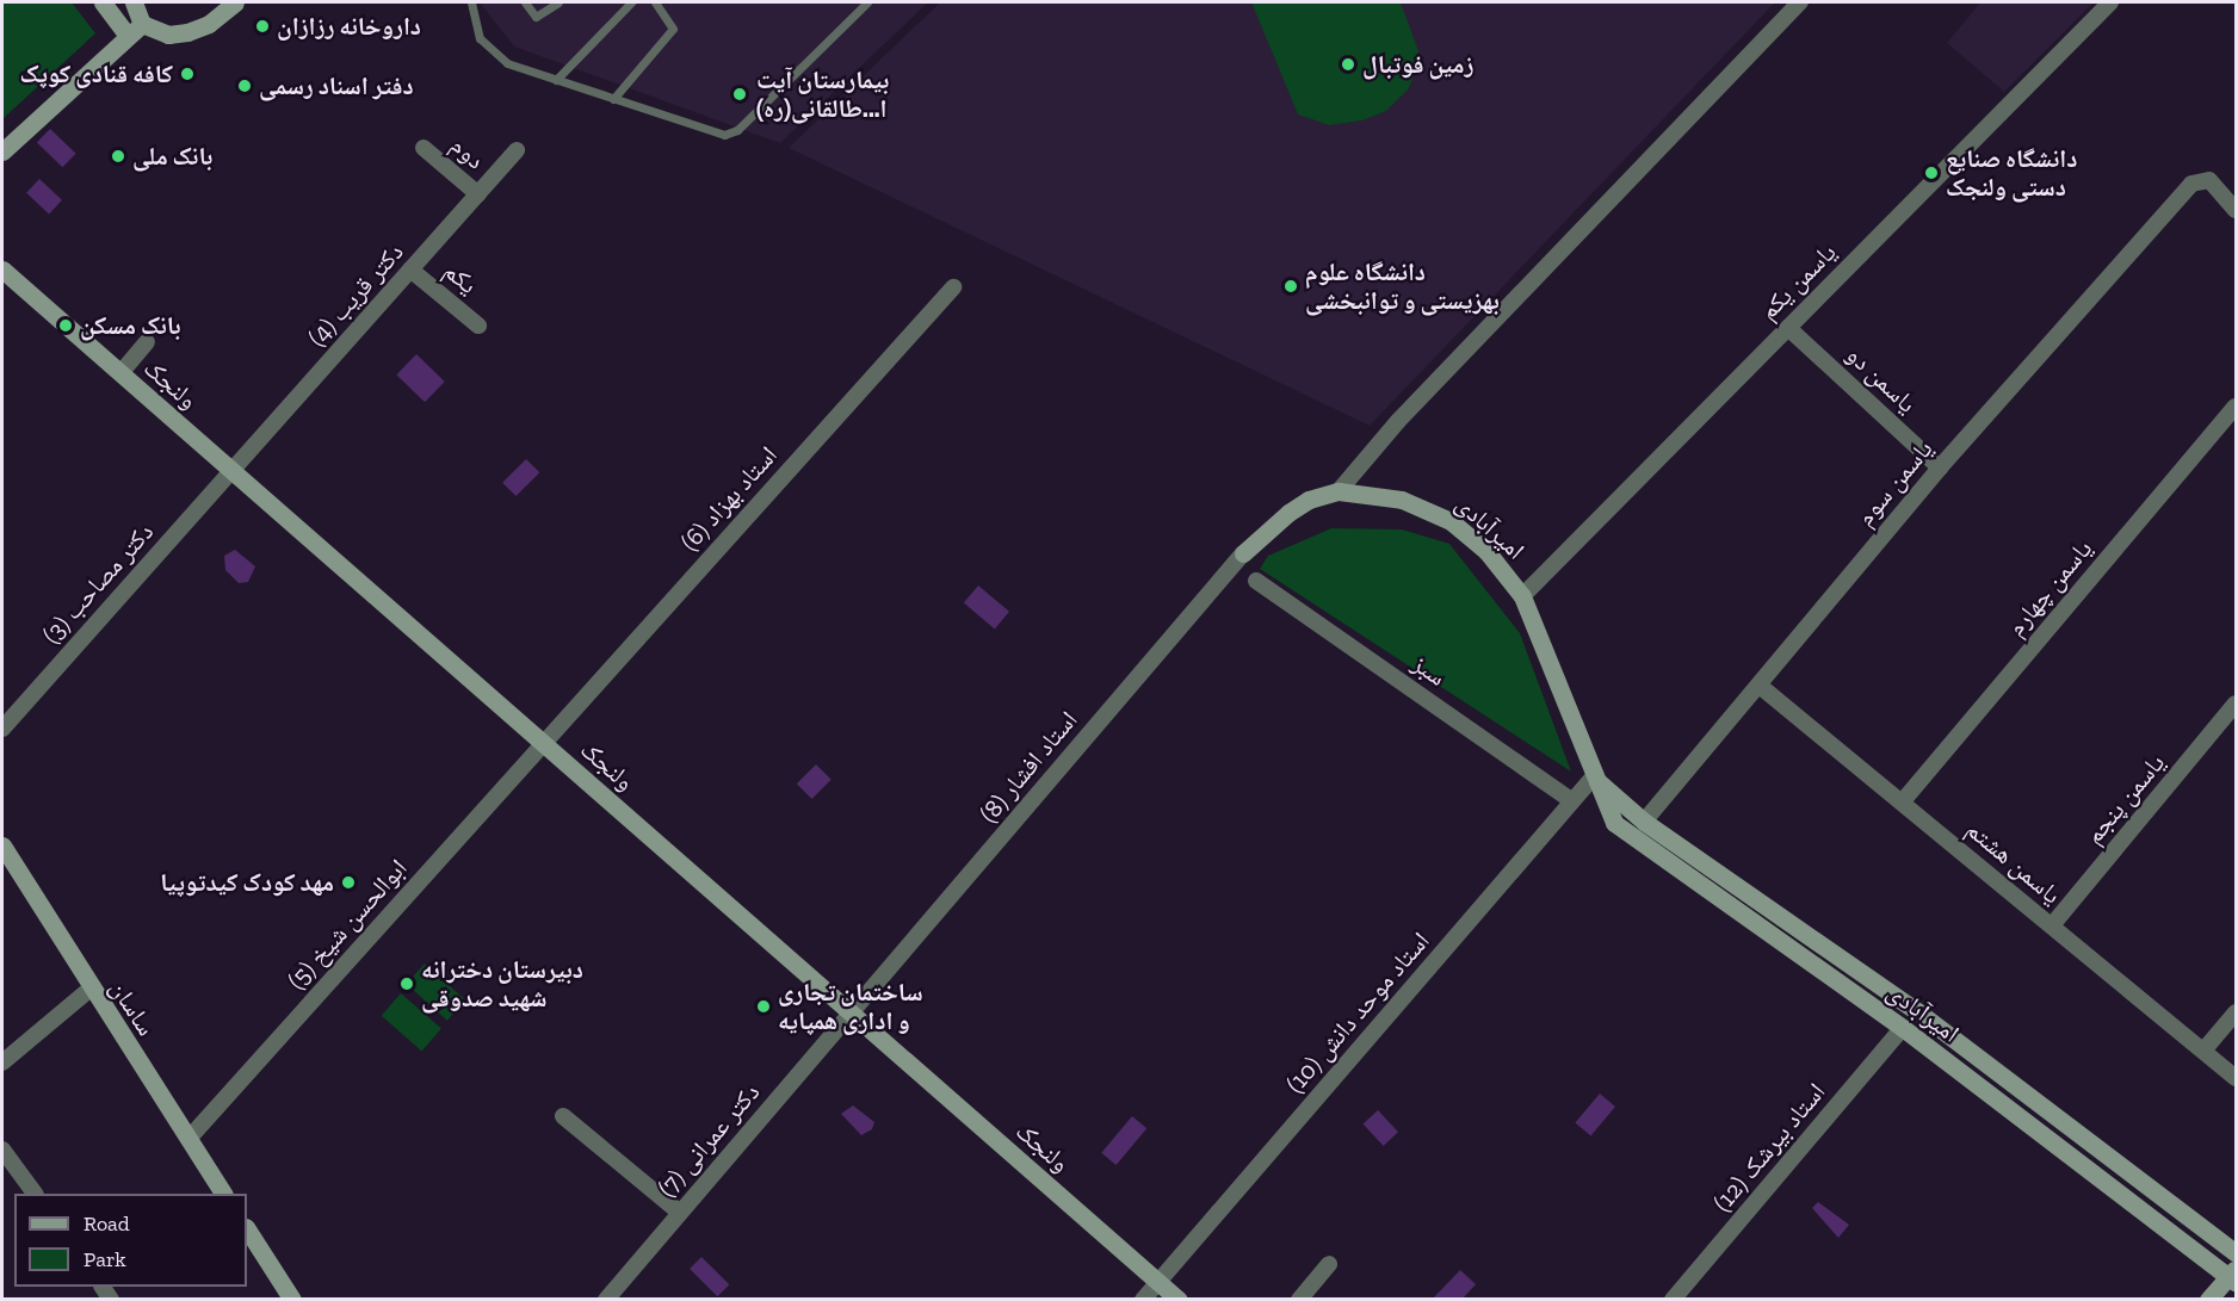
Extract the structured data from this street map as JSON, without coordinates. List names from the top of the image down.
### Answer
{
  "streets": {
    "street": [
      "دوم",
      "یکم",
      "یاسمن یکم",
      "دکتر قریب (4)",
      "یاسمن دو",
      "ولنجک",
      "یاسمن سوم",
      "استاد بهزاد (6)",
      "امیرآبادی",
      "دکتر مصاحب (3)",
      "یاسمن چهارم",
      "سبز",
      "استاد افشار (8)",
      "یاسمن پنجم",
      "یاسمن هشتم",
      "ابوالحسن شیخ (5)",
      "ساسان",
      "استاد موحد دانش (10)",
      "دکتر عمرانی (7)",
      "استاد بیرشک (12)"
    ]
  },
  "crossings": [
    ["دوم", "دکتر قریب (4)"],
    ["یکم", "دکتر قریب (4)"],
    ["یاسمن یکم", "یاسمن دو"],
    ["یاسمن یکم", "امیرآبادی"],
    ["دکتر قریب (4)", "ولنجک"],
    ["دکتر قریب (4)", "دکتر مصاحب (3)"],
    ["یاسمن دو", "یاسمن سوم"],
    ["ولنجک", "استاد بهزاد (6)"],
    ["ولنجک", "دکتر مصاحب (3)"],
    ["ولنجک", "استاد افشار (8)"],
    ["ولنجک", "ابوالحسن شیخ (5)"],
    ["ولنجک", "استاد موحد دانش (10)"],
    ["ولنجک", "دکتر عمرانی (7)"],
    ["یاسمن سوم", "امیرآبادی"],
    ["یاسمن سوم", "یاسمن هشتم"],
    ["استاد بهزاد (6)", "ابوالحسن شیخ (5)"],
    ["امیرآبادی", "استاد موحد دانش (10)"],
    ["امیرآبادی", "استاد بیرشک (12)"],
    ["یاسمن چهارم", "یاسمن هشتم"],
    ["سبز", "استاد موحد دانش (10)"],
    ["استاد افشار (8)", "دکتر عمرانی (7)"],
    ["یاسمن پنجم", "یاسمن هشتم"],
    ["ابوالحسن شیخ (5)", "ساسان"]
  ],
  "places": [
    "داروخانه رزازان",
    "زمین فوتبال",
    "کافه قنادی کوپک",
    "دفتر اسناد رسمی",
    "بیمارستان آیت ا...طالقانی(ره)",
    "بانک ملی",
    "دانشگاه صنایع دستى ولنجک",
    "دانشگاه علوم بهزیستی و توانبخشی",
    "بانک مسکن",
    "مهد کودک کیدتوپیا",
    "دبیرستان دخترانه شهید صدوقی",
    "ساختمان تجاری و اداری همپایه"
  ],
  "legend": ["Road", "Park"]
}
